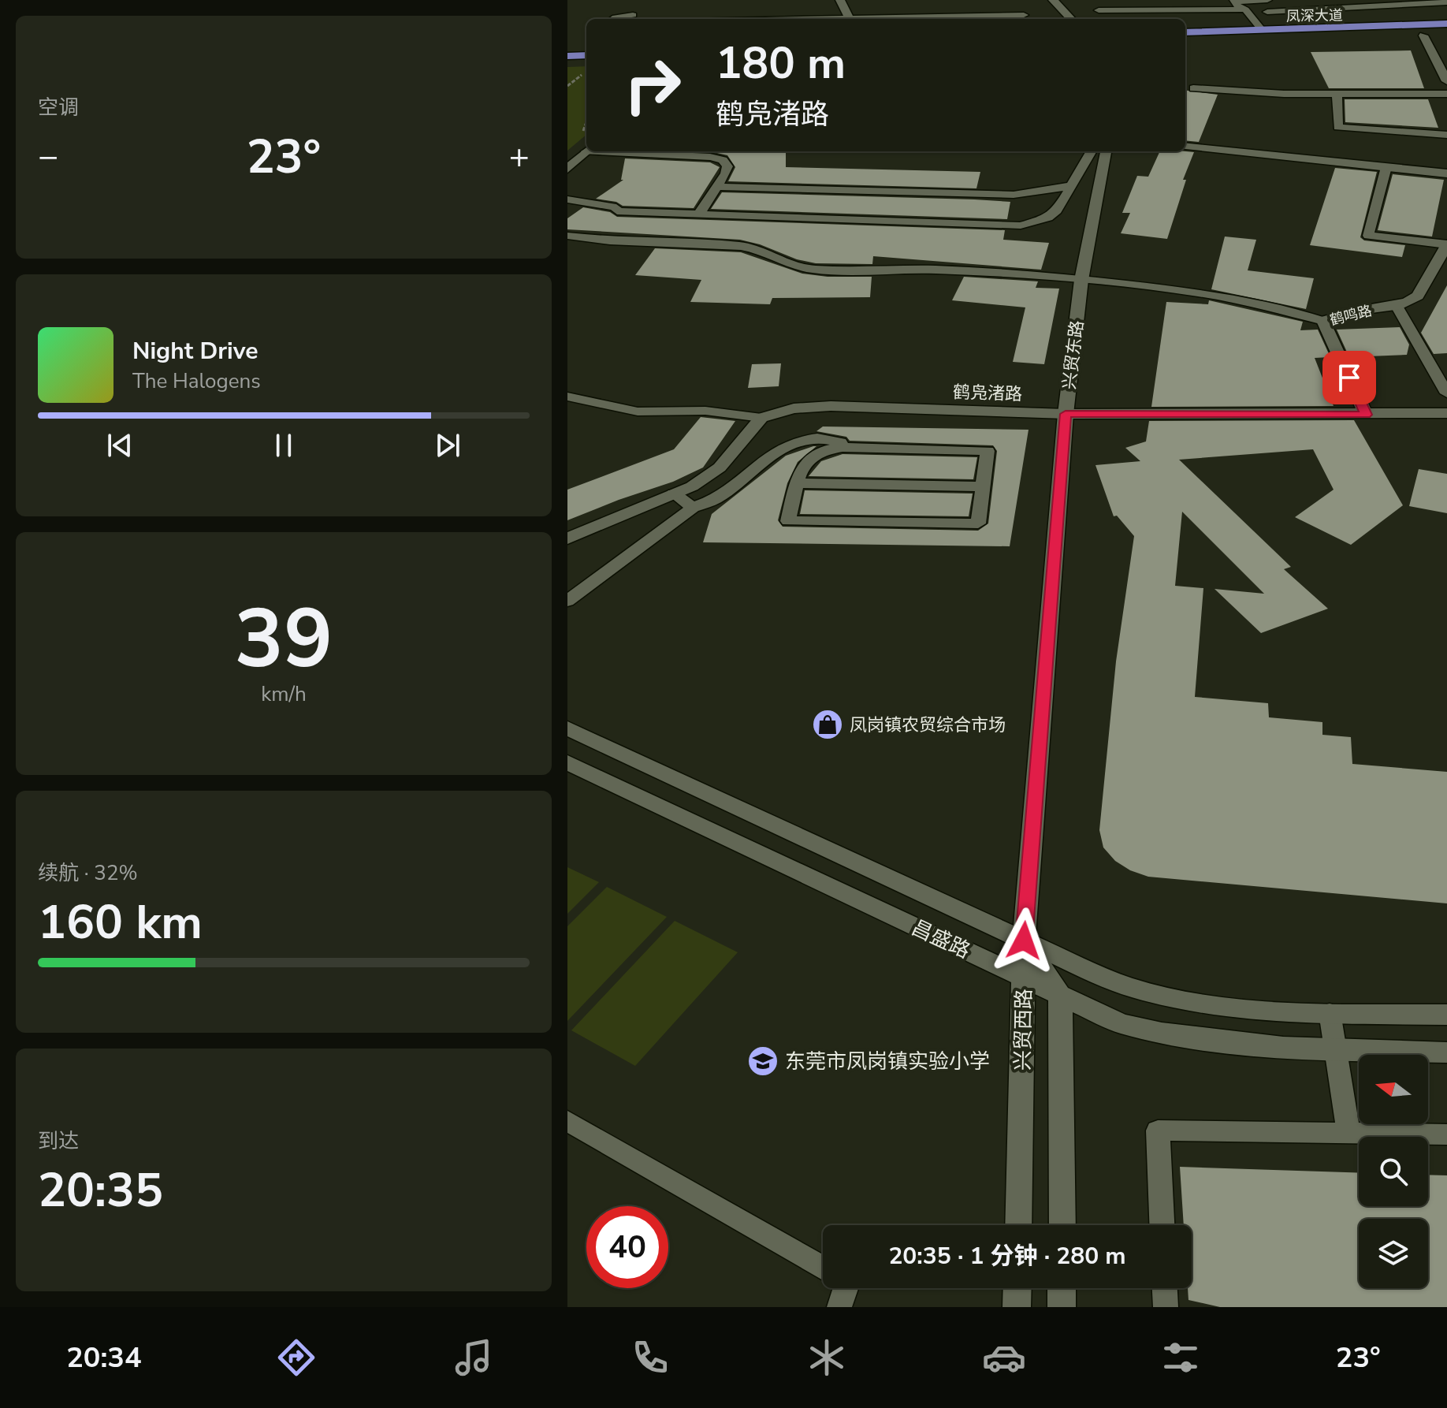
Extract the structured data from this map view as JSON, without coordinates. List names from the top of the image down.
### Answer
{
  "streets": {
    "main road": ["凤深大道"],
    "street": [
      "鹤鸣路",
      "兴贸东路",
      "鹤凫渚路",
      "昌盛路",
      "兴贸西路"
    ]
  },
  "crossings": [
    ["鹤鸣路", "鹤凫渚路"],
    ["兴贸东路", "鹤凫渚路"],
    ["兴贸东路", "昌盛路"],
    ["兴贸东路", "兴贸西路"],
    ["昌盛路", "兴贸西路"]
  ],
  "places": {
    "shop": ["凤岗镇农贸综合市场"],
    "school or university": ["东莞市凤岗镇实验小学"]
  },
  "north": "left",
  "page": {
    "tile": [
      "空调",
      ["39", "km/h"],
      ["续航 · 32%", "160 km"],
      ["到达", "20:35"]
    ],
    "turn": ["180 m", "鹤凫渚路"],
    "heat": ["−", "23°", "+"],
    "song": ["Night Drive", "The Halogens"],
    "limit": "40",
    "trip": "20:35 · 1 分钟 · 280 m",
    "tabs": ["20:34", "23°"]
  }
}
